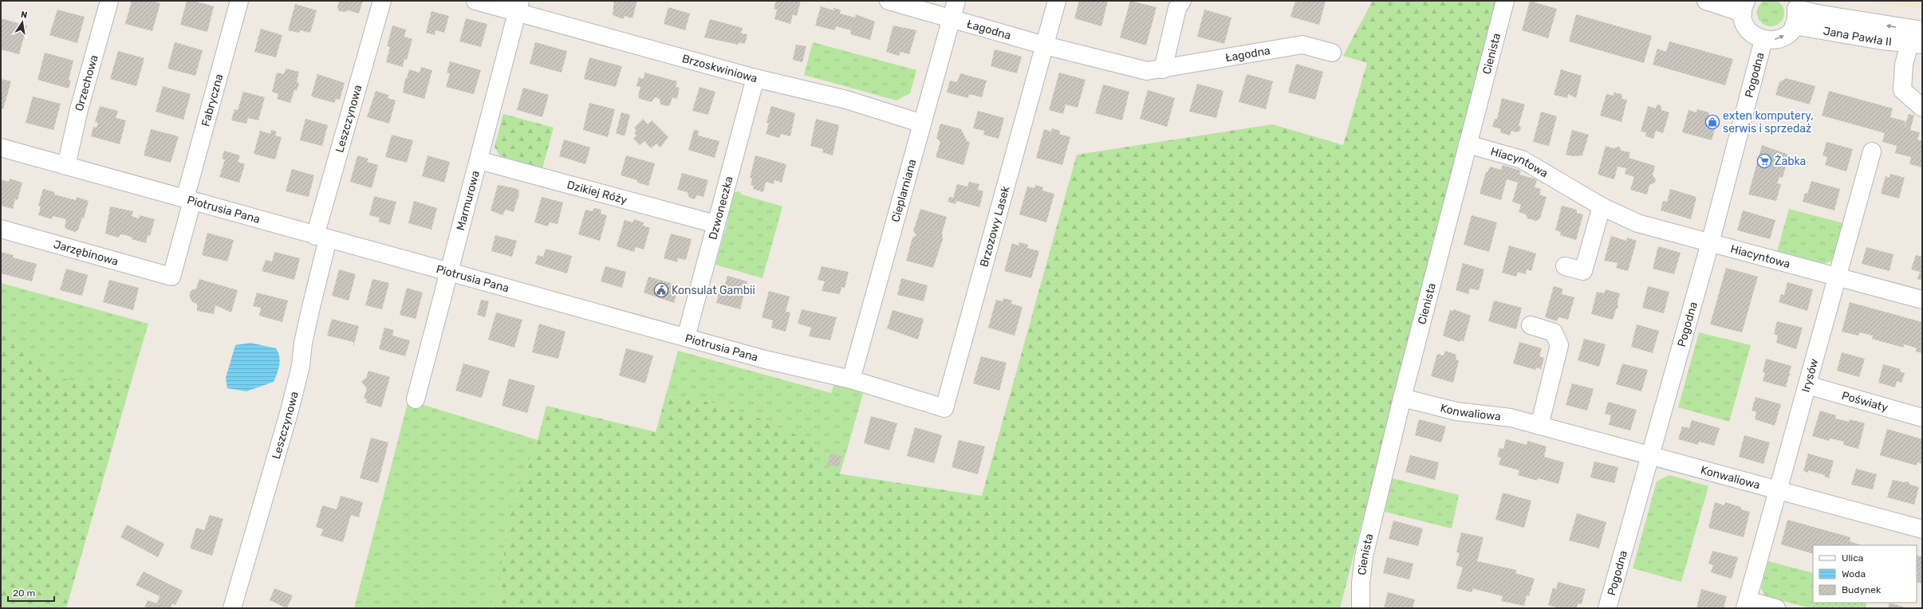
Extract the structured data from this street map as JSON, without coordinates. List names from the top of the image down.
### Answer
{
  "streets": {
    "street": [
      "Łagodna",
      "Jana Pawła II",
      "Cienista",
      "Brzoskwiniowa",
      "Pogodna",
      "Orzechowa",
      "Fabryczna",
      "Leszczynowa",
      "Hiacyntowa",
      "Cieplarniana",
      "Dzikiej Róży",
      "Marmurowa",
      "Dzwoneczka",
      "Piotrusia Pana",
      "Brzozowy Lasek",
      "Jarzębinowa",
      "Irysów",
      "Poświaty",
      "Konwaliowa"
    ]
  },
  "crossings": [
    ["Łagodna", "Cieplarniana"],
    ["Łagodna", "Brzozowy Lasek"],
    ["Cienista", "Hiacyntowa"],
    ["Cienista", "Konwaliowa"],
    ["Brzoskwiniowa", "Cieplarniana"],
    ["Brzoskwiniowa", "Marmurowa"],
    ["Brzoskwiniowa", "Dzwoneczka"],
    ["Pogodna", "Hiacyntowa"],
    ["Pogodna", "Konwaliowa"],
    ["Orzechowa", "Piotrusia Pana"],
    ["Fabryczna", "Piotrusia Pana"],
    ["Fabryczna", "Jarzębinowa"],
    ["Leszczynowa", "Piotrusia Pana"],
    ["Hiacyntowa", "Irysów"],
    ["Cieplarniana", "Piotrusia Pana"],
    ["Dzikiej Róży", "Marmurowa"],
    ["Dzikiej Róży", "Dzwoneczka"],
    ["Marmurowa", "Piotrusia Pana"],
    ["Dzwoneczka", "Piotrusia Pana"],
    ["Piotrusia Pana", "Brzozowy Lasek"],
    ["Irysów", "Poświaty"],
    ["Irysów", "Konwaliowa"]
  ],
  "places": {
    "shop": ["exten komputery, serwis i sprzedaż"],
    "supermarket": ["Żabka"],
    "public building": ["Konsulat Gambii"]
  },
  "legend": ["Ulica", "Woda", "Budynek"],
  "scale_bar": "20 m",
  "north": "top"
}
